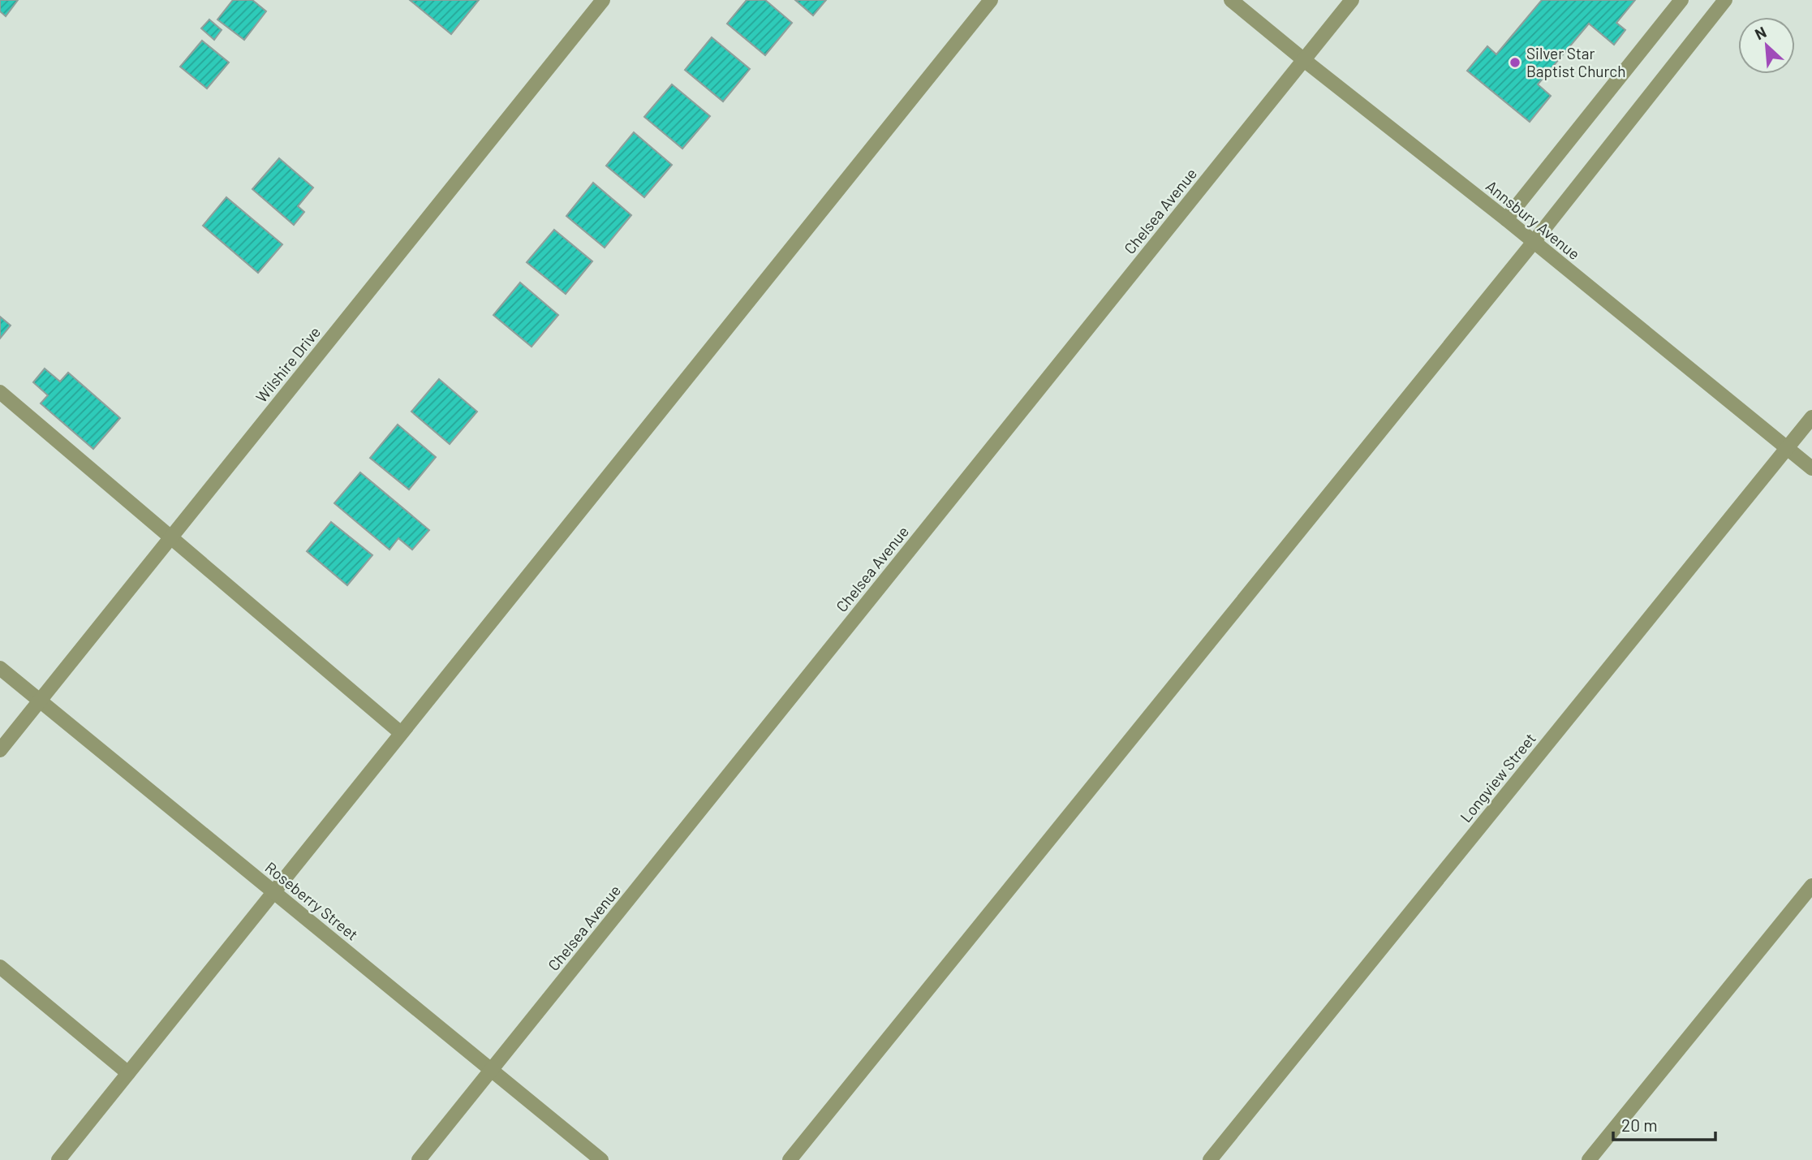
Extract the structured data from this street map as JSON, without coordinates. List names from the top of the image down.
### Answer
{
  "streets": {
    "street": [
      "Chelsea Avenue",
      "Annsbury Avenue",
      "Wilshire Drive",
      "Longview Street",
      "Roseberry Street"
    ]
  },
  "crossings": [
    ["Chelsea Avenue", "Annsbury Avenue"],
    ["Chelsea Avenue", "Roseberry Street"],
    ["Annsbury Avenue", "Longview Street"],
    ["Wilshire Drive", "Roseberry Street"]
  ],
  "places": ["Silver Star Baptist Church"],
  "scale_bar": "20 m",
  "north": "top left"
}
